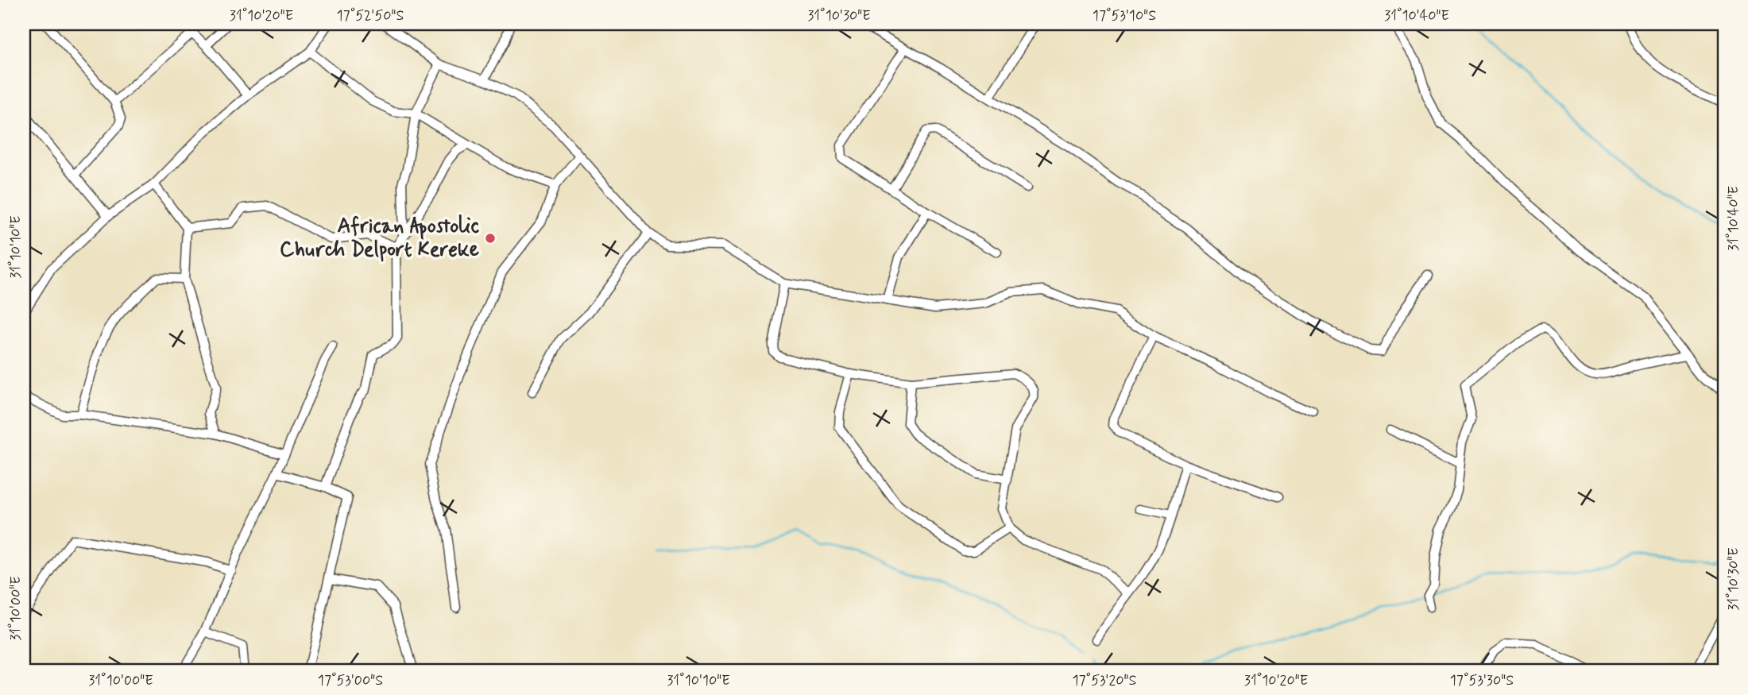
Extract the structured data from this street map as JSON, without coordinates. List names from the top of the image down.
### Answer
{
  "places": ["African Apostolic Church Delport Kereke"],
  "coordinates": [
    "31°10'20\"E",
    "17°52'50\"S",
    "31°10'30\"E",
    "17°53'10\"S",
    "31°10'40\"E",
    "31°10'10\"E",
    "31°10'00\"E",
    "17°53'00\"S",
    "17°53'20\"S",
    "17°53'30\"S"
  ]
}
